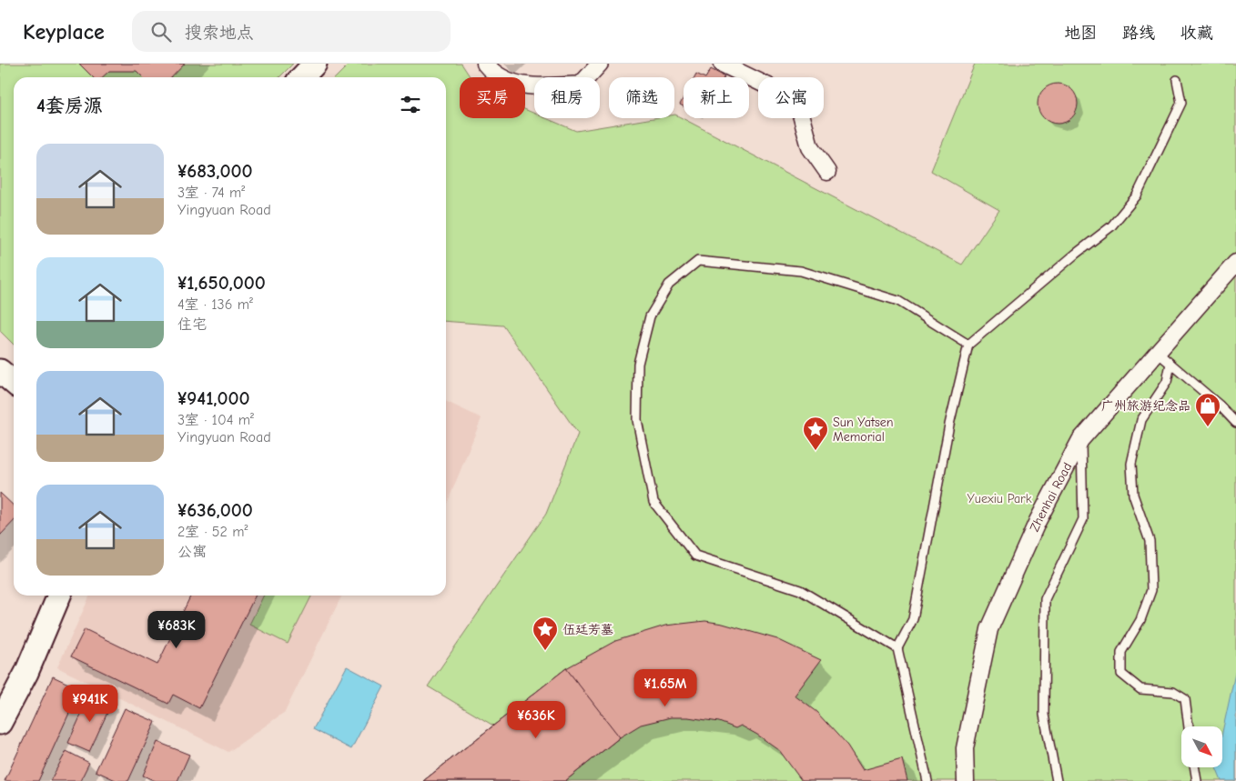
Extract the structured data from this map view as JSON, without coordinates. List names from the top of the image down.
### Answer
{
  "streets": {
    "street": ["Zhenhai Road"]
  },
  "parks": ["Yuexiu Park"],
  "places": {
    "shop": ["广州旅游纪念品"],
    "place": ["Sun Yatsen Memorial", "伍廷芳墓"]
  },
  "north": "bottom right",
  "page": {
    "header": "Keyplace",
    "search": "搜索地点",
    "nav": ["地图", "路线", "收藏"],
    "chip": [
      "买房",
      "租房",
      "筛选",
      "新上",
      "公寓"
    ],
    "heading": "4套房源",
    "list": [
      {
        "name": "¥683,000",
        "note": "3室 · 74 m² · Yingyuan Road"
      },
      {
        "name": "¥1,650,000",
        "note": "4室 · 136 m² · 住宅"
      },
      {
        "name": "¥941,000",
        "note": "3室 · 104 m² · Yingyuan Road"
      },
      {
        "name": "¥636,000",
        "note": "2室 · 52 m² · 公寓"
      }
    ],
    "price": [
      "¥683K",
      "¥1.65M",
      "¥941K",
      "¥636K"
    ]
  }
}
